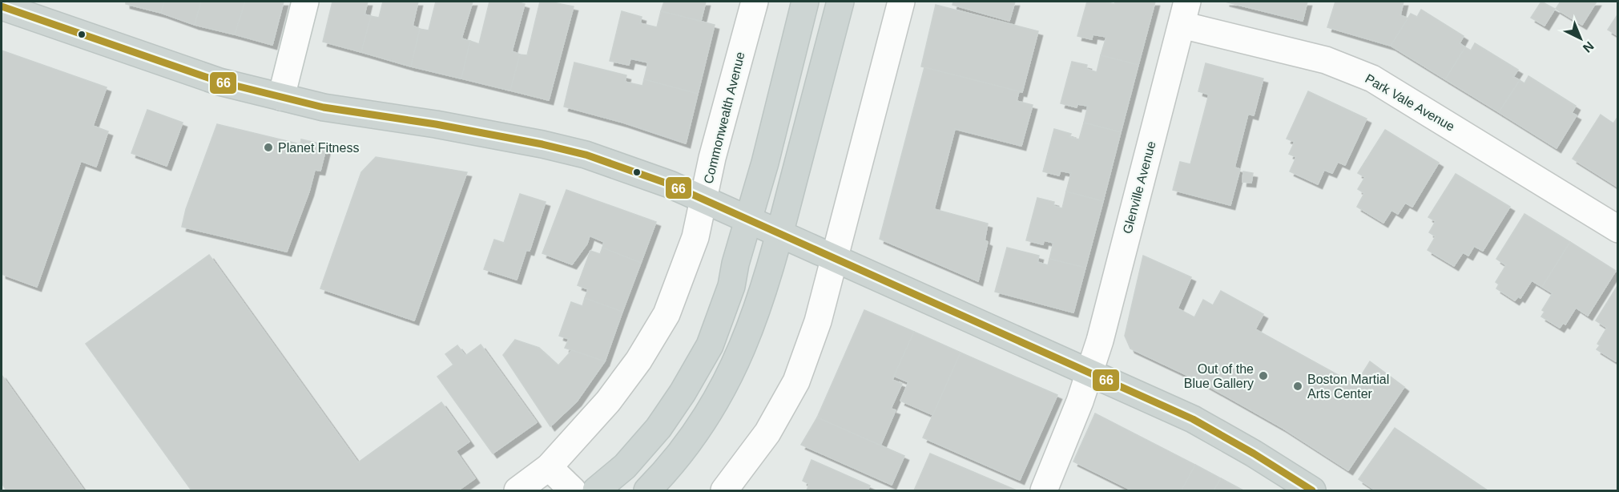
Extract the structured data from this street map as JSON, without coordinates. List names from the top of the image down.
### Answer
{
  "streets": {
    "street": ["Park Vale Avenue", "Commonwealth Avenue", "Glenville Avenue"]
  },
  "crossings": [
    ["Park Vale Avenue", "Glenville Avenue"]
  ],
  "places": ["Planet Fitness", "Out of the Blue Gallery", "Boston Martial Arts Center"],
  "lines": ["transit line 66"],
  "north": "bottom right"
}
